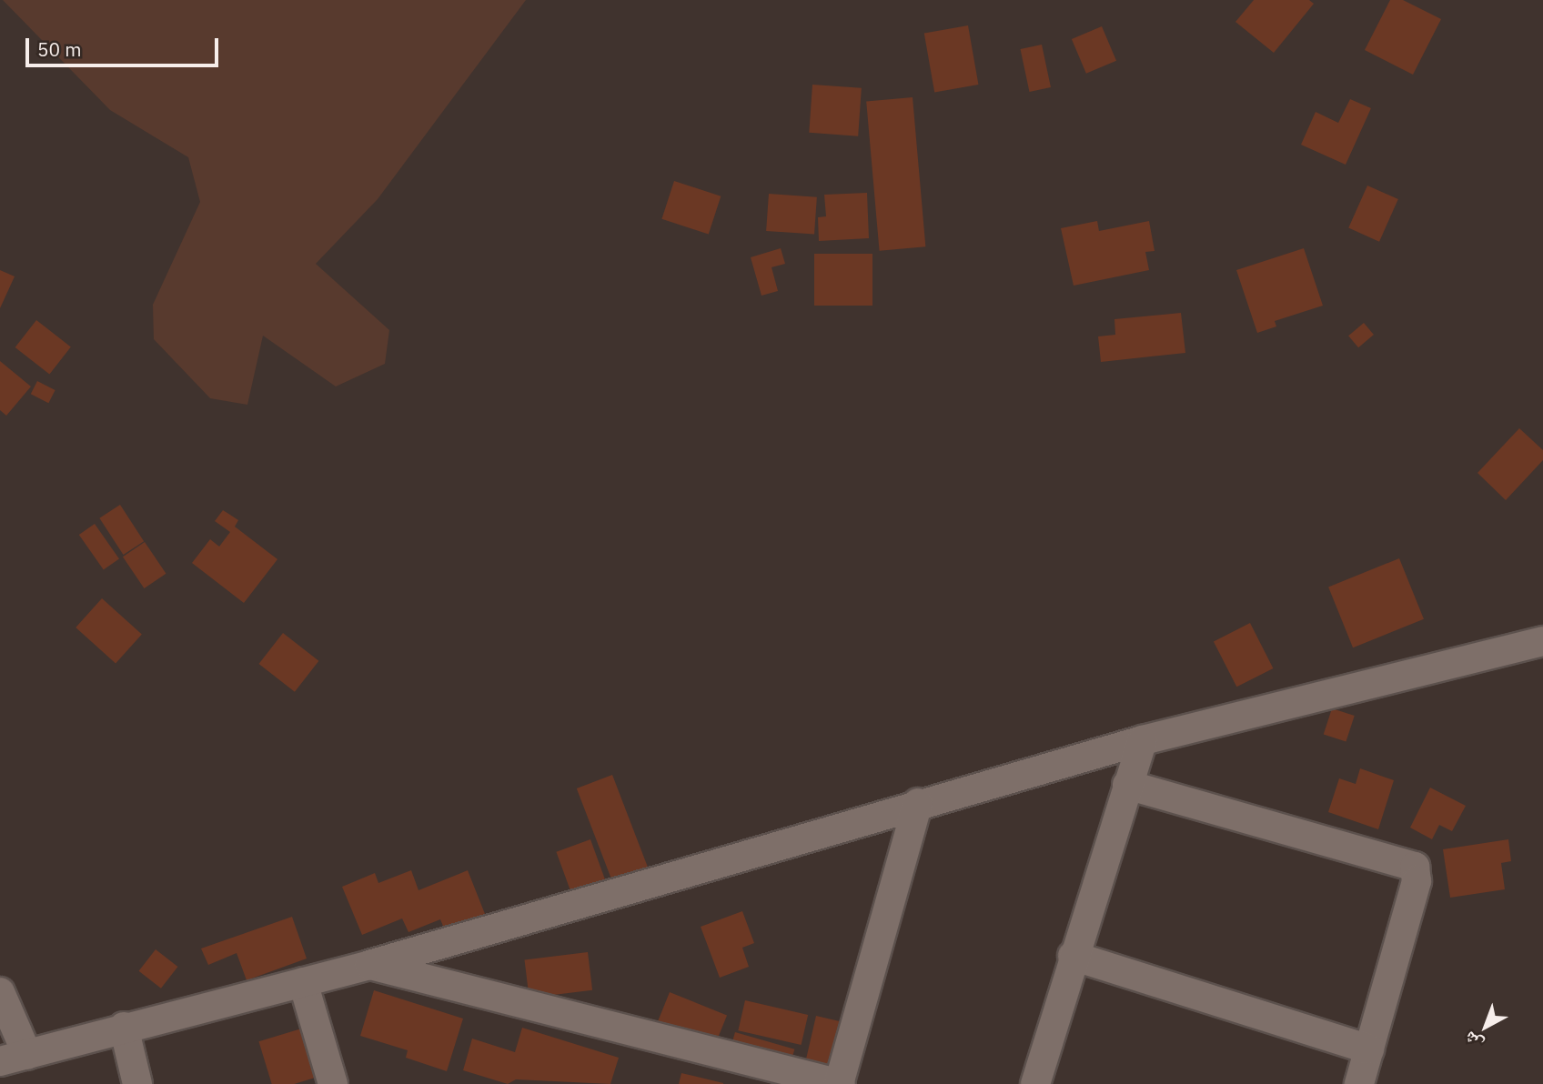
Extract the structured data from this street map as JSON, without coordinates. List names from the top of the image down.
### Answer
{
  "scale_bar": "50 m",
  "north": "bottom left"
}
